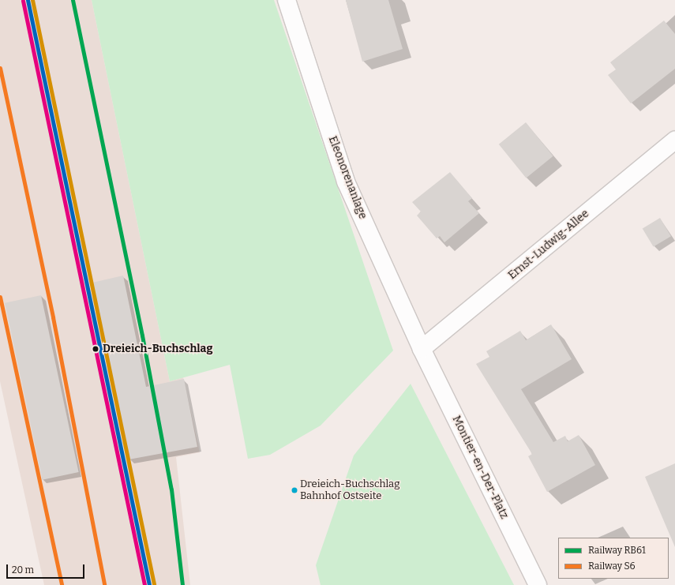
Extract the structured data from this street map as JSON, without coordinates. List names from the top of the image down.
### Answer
{
  "streets": {
    "street": ["Eleonorenanlage", "Ernst-Ludwig-Allee", "Montier-en-Der-Platz"]
  },
  "crossings": [
    ["Eleonorenanlage", "Ernst-Ludwig-Allee"],
    ["Eleonorenanlage", "Montier-en-Der-Platz"],
    ["Ernst-Ludwig-Allee", "Montier-en-Der-Platz"]
  ],
  "places": ["Dreieich-Buchschlag", "Dreieich-Buchschlag Bahnhof Ostseite"],
  "lines": ["rail line RB61", "rail line S6"],
  "legend": ["Railway RB61", "Railway S6"],
  "scale_bar": "20 m"
}
